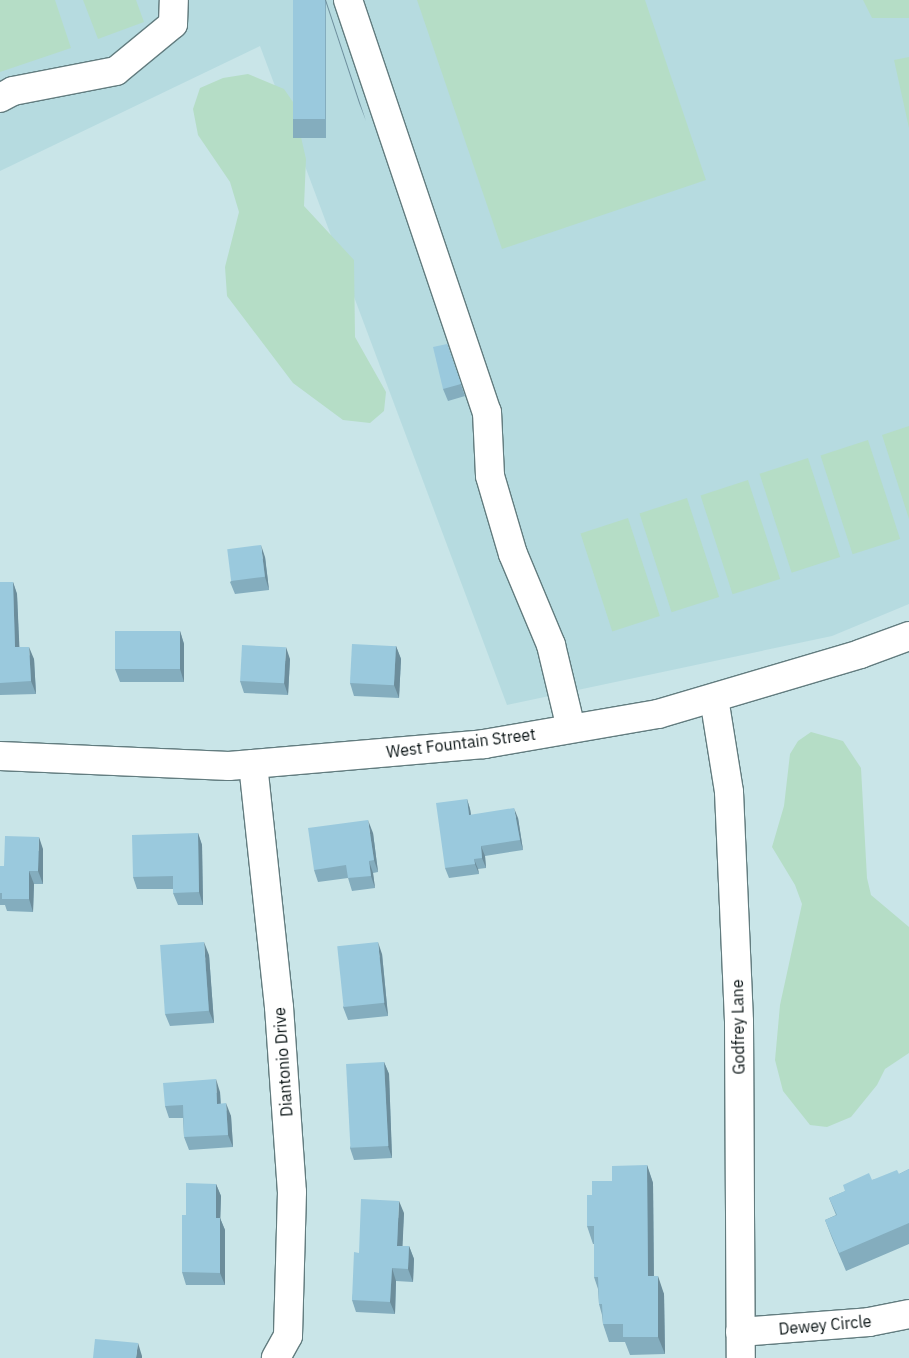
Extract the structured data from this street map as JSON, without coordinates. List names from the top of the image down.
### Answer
{
  "streets": {
    "street": [
      "West Fountain Street",
      "Godfrey Lane",
      "Diantonio Drive",
      "Dewey Circle"
    ]
  },
  "crossings": [
    ["West Fountain Street", "Godfrey Lane"],
    ["West Fountain Street", "Diantonio Drive"],
    ["Godfrey Lane", "Dewey Circle"]
  ]
}
